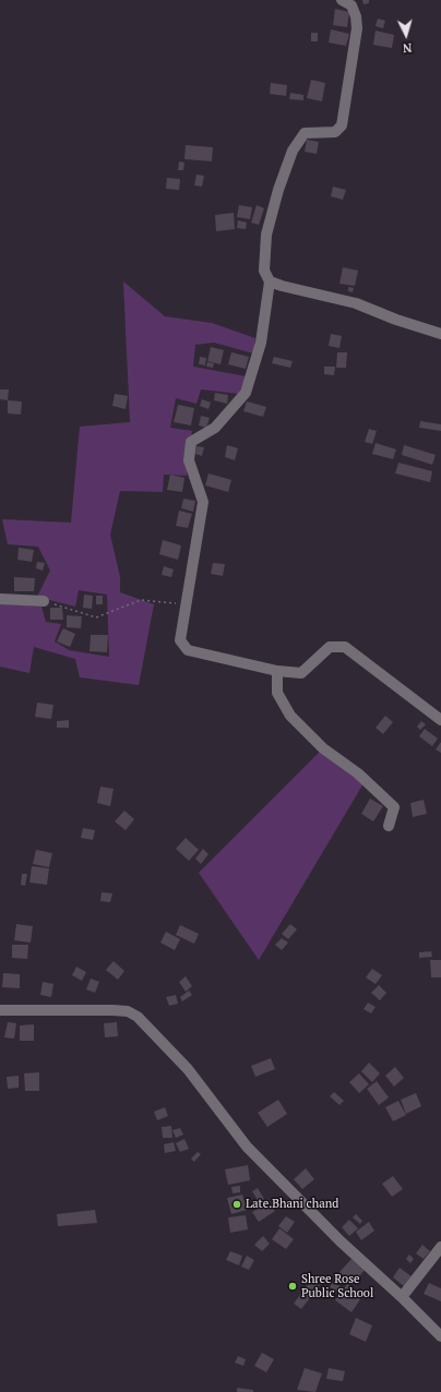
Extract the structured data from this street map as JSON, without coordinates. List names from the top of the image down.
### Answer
{
  "places": ["Late.Bhani chand", "Shree Rose Public School"],
  "north": "bottom"
}
